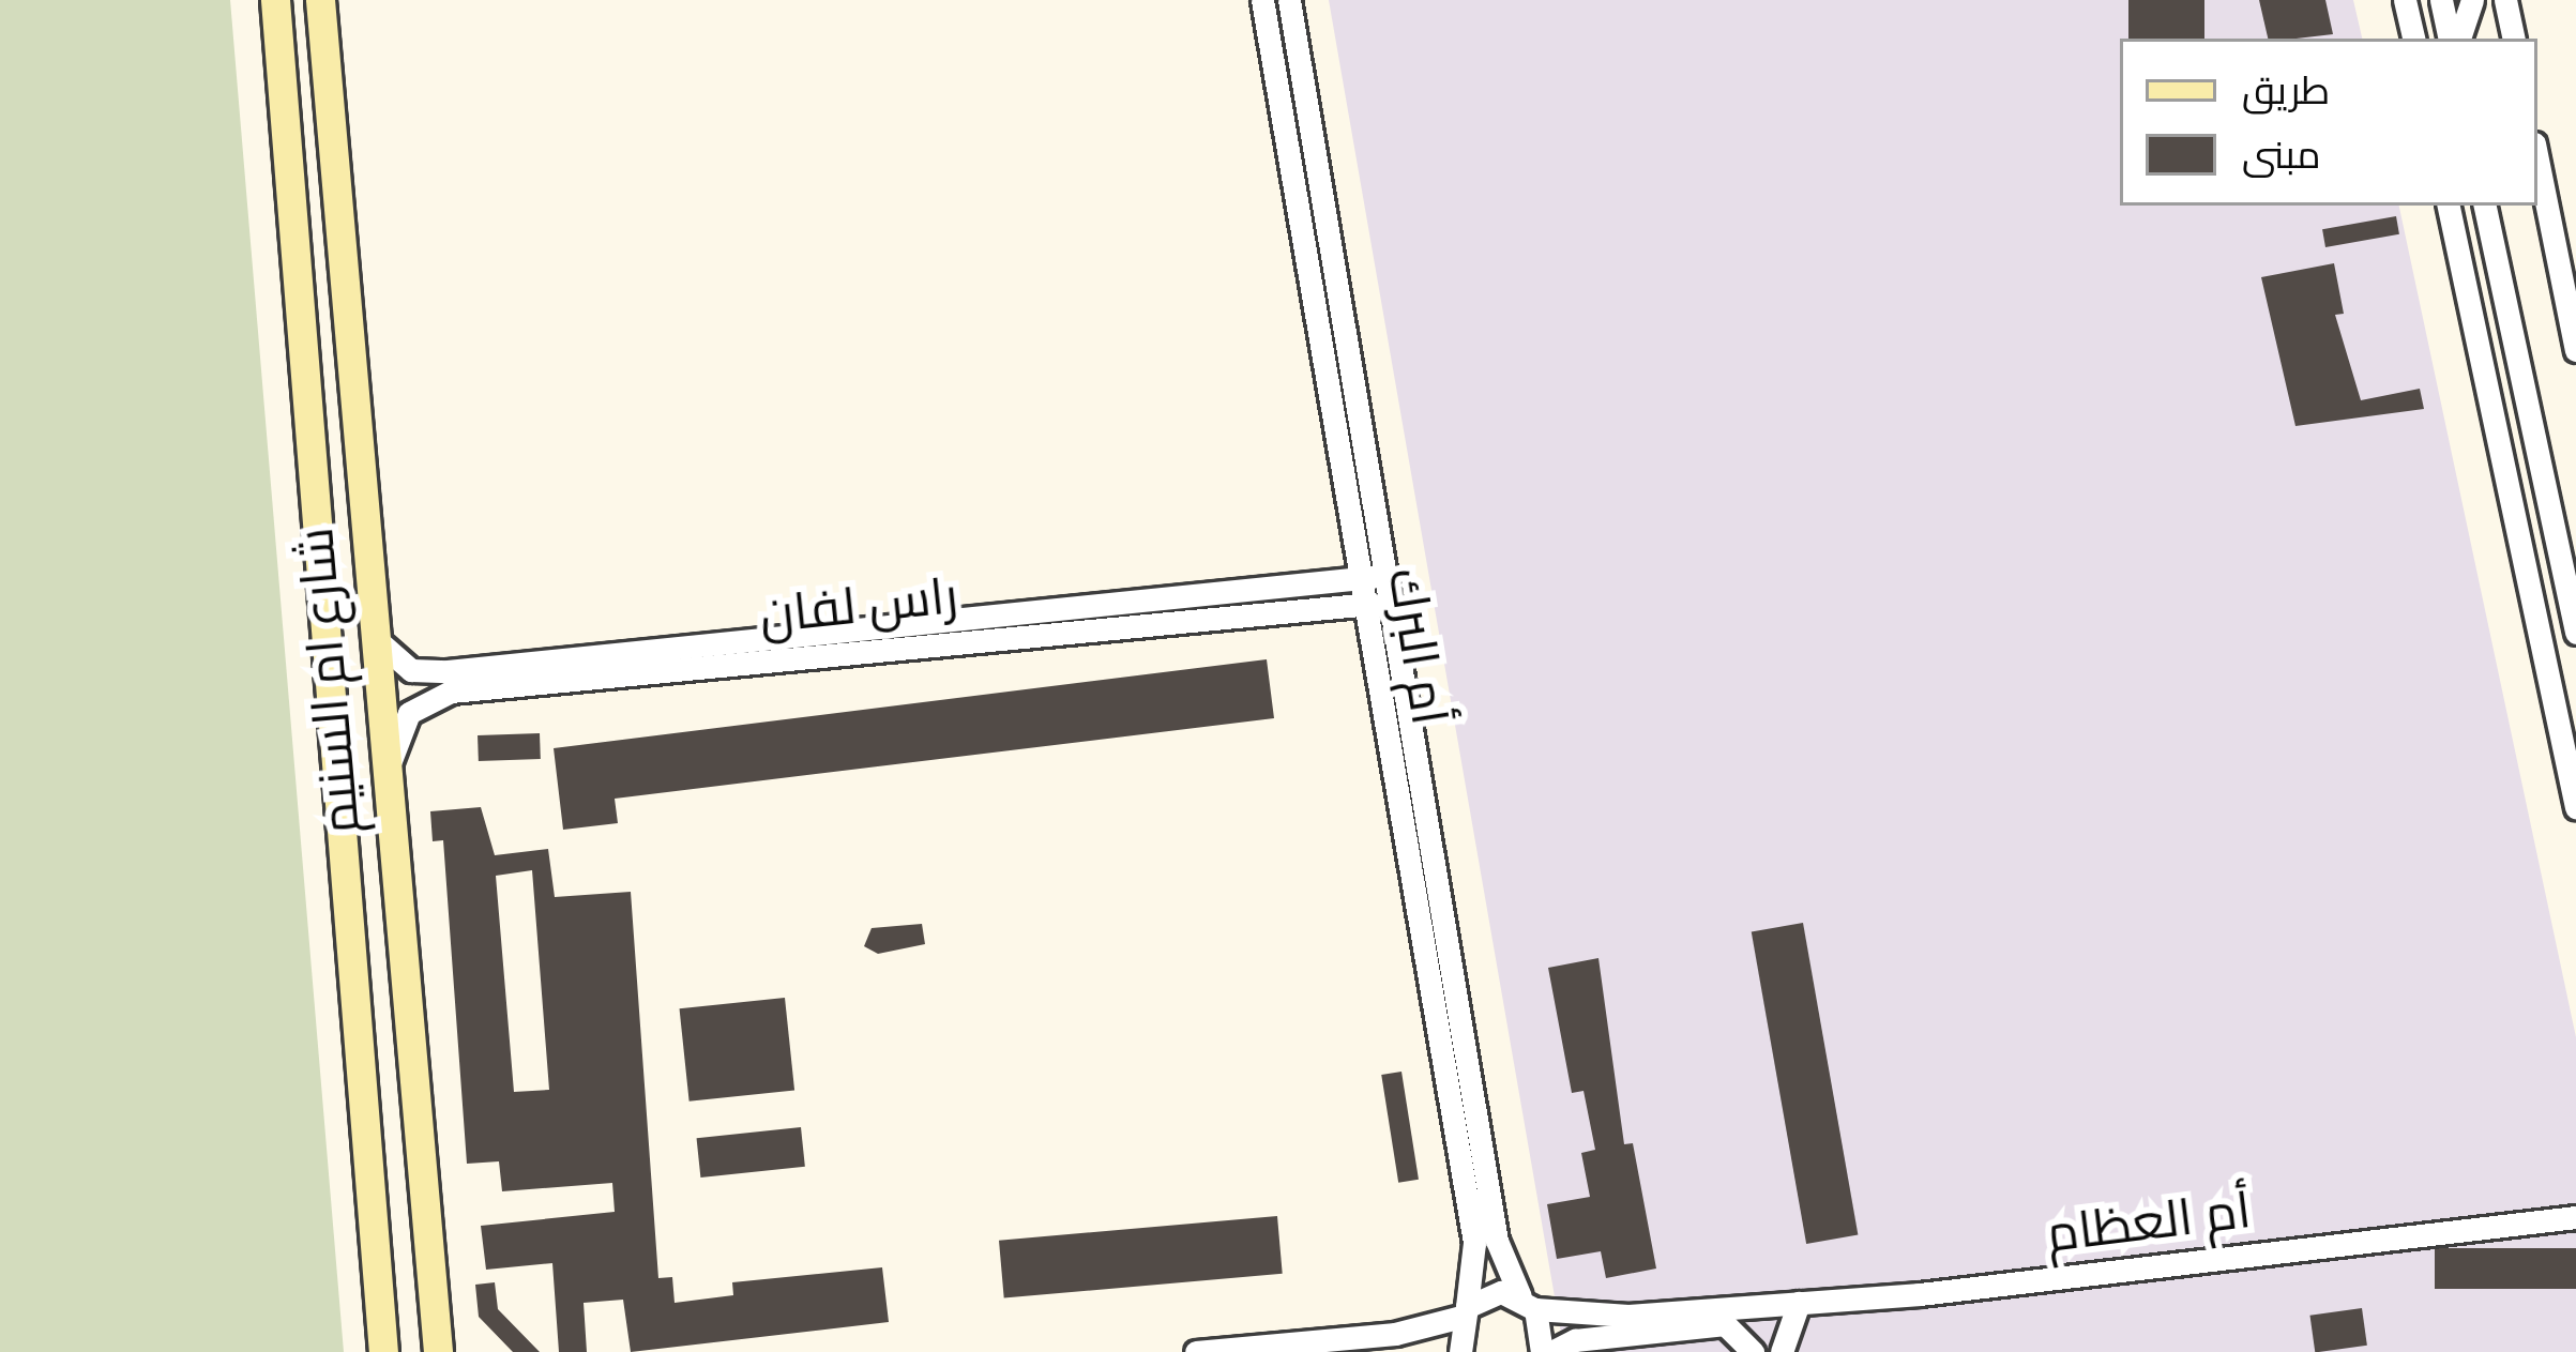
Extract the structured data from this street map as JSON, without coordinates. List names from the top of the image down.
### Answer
{
  "streets": {
    "main road": ["شارع ام السنيم"],
    "street": ["راس لفان", "أم البرك", "أم العظام"]
  },
  "crossings": [
    ["راس لفان", "أم البرك"],
    ["راس لفان", "شارع ام السنيم"],
    ["أم البرك", "أم العظام"]
  ],
  "legend": ["طريق", "مبنى"]
}
